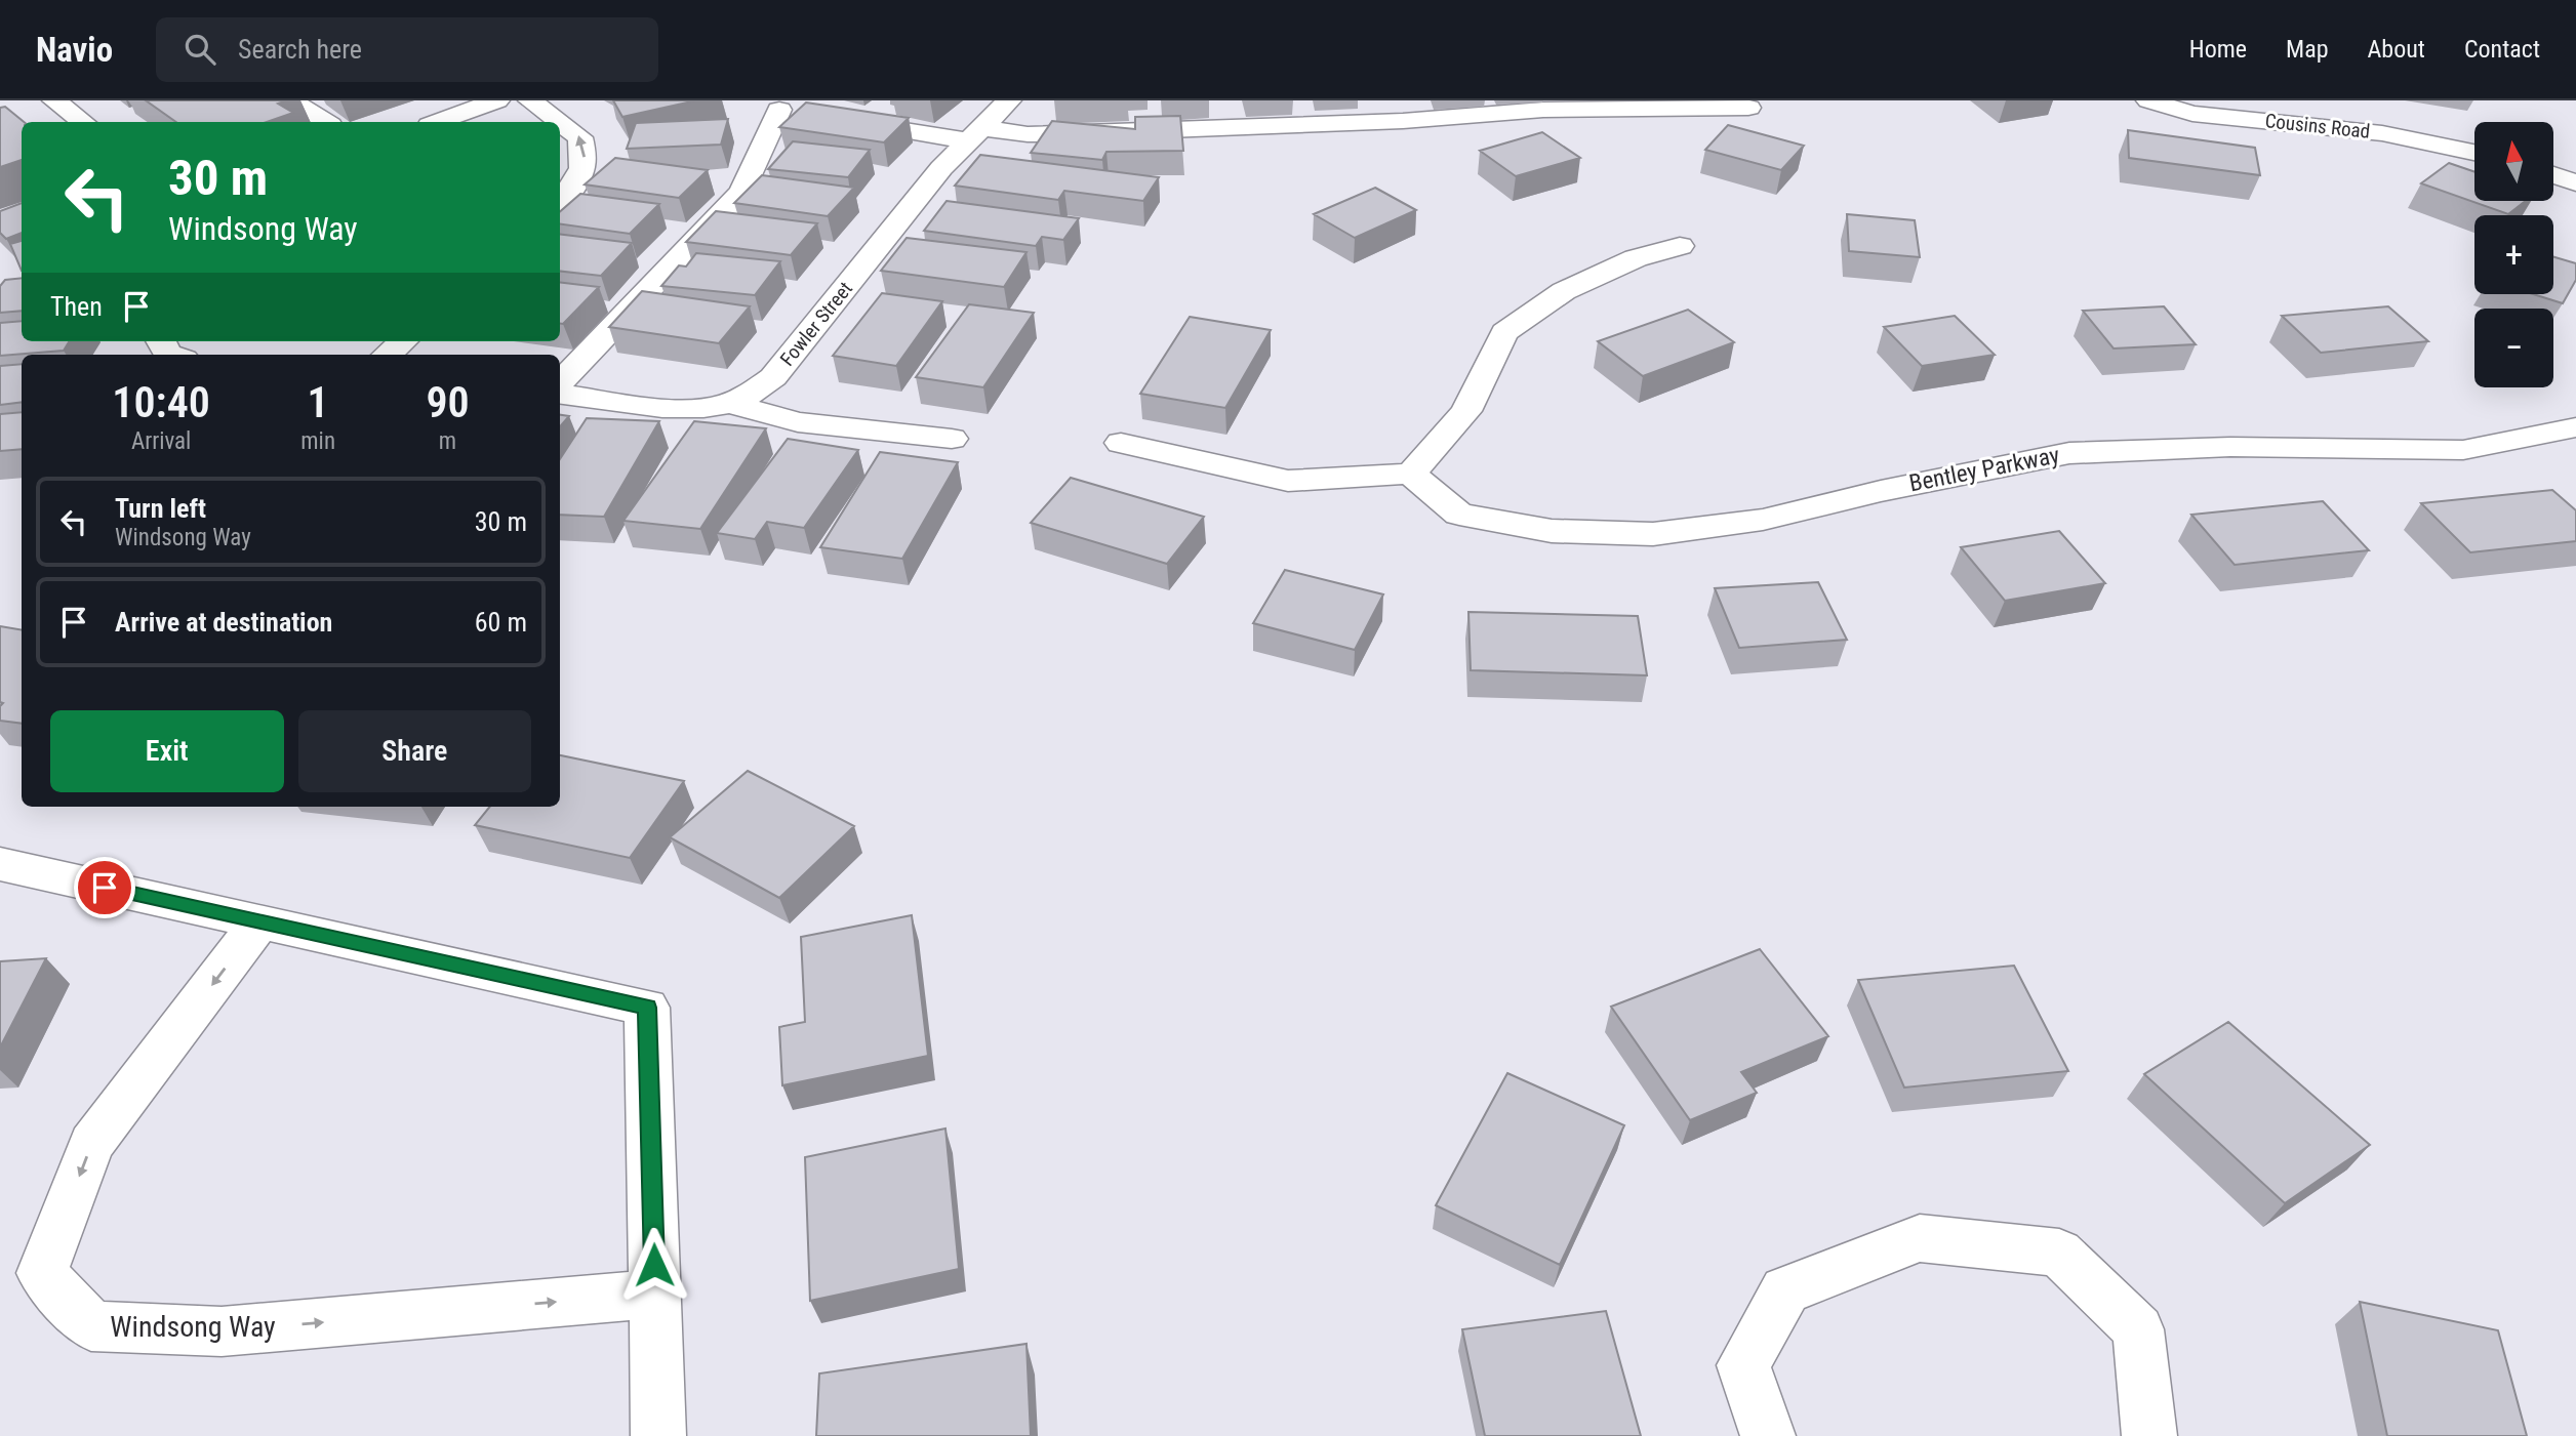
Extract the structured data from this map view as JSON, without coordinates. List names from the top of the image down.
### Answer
{
  "streets": {
    "street": [
      "Cousins Road",
      "Fowler Street",
      "Bentley Parkway",
      "Windsong Way"
    ]
  },
  "north": "top",
  "page": {
    "header": "Navio",
    "search": "Search here",
    "nav": [
      "Home",
      "Map",
      "About",
      "Contact"
    ],
    "map_buttons": ["+", "−"],
    "turn": ["30 m", "Windsong Way"],
    "then": "Then",
    "eta": [
      "10:40",
      "Arrival",
      "1",
      "min",
      "90",
      "m"
    ],
    "list": [
      {
        "name": "Turn left",
        "note": "Windsong Way",
        "value": "30 m"
      },
      {
        "name": "Arrive at destination",
        "value": "60 m"
      }
    ],
    "buttons": ["Exit", "Share"]
  }
}
